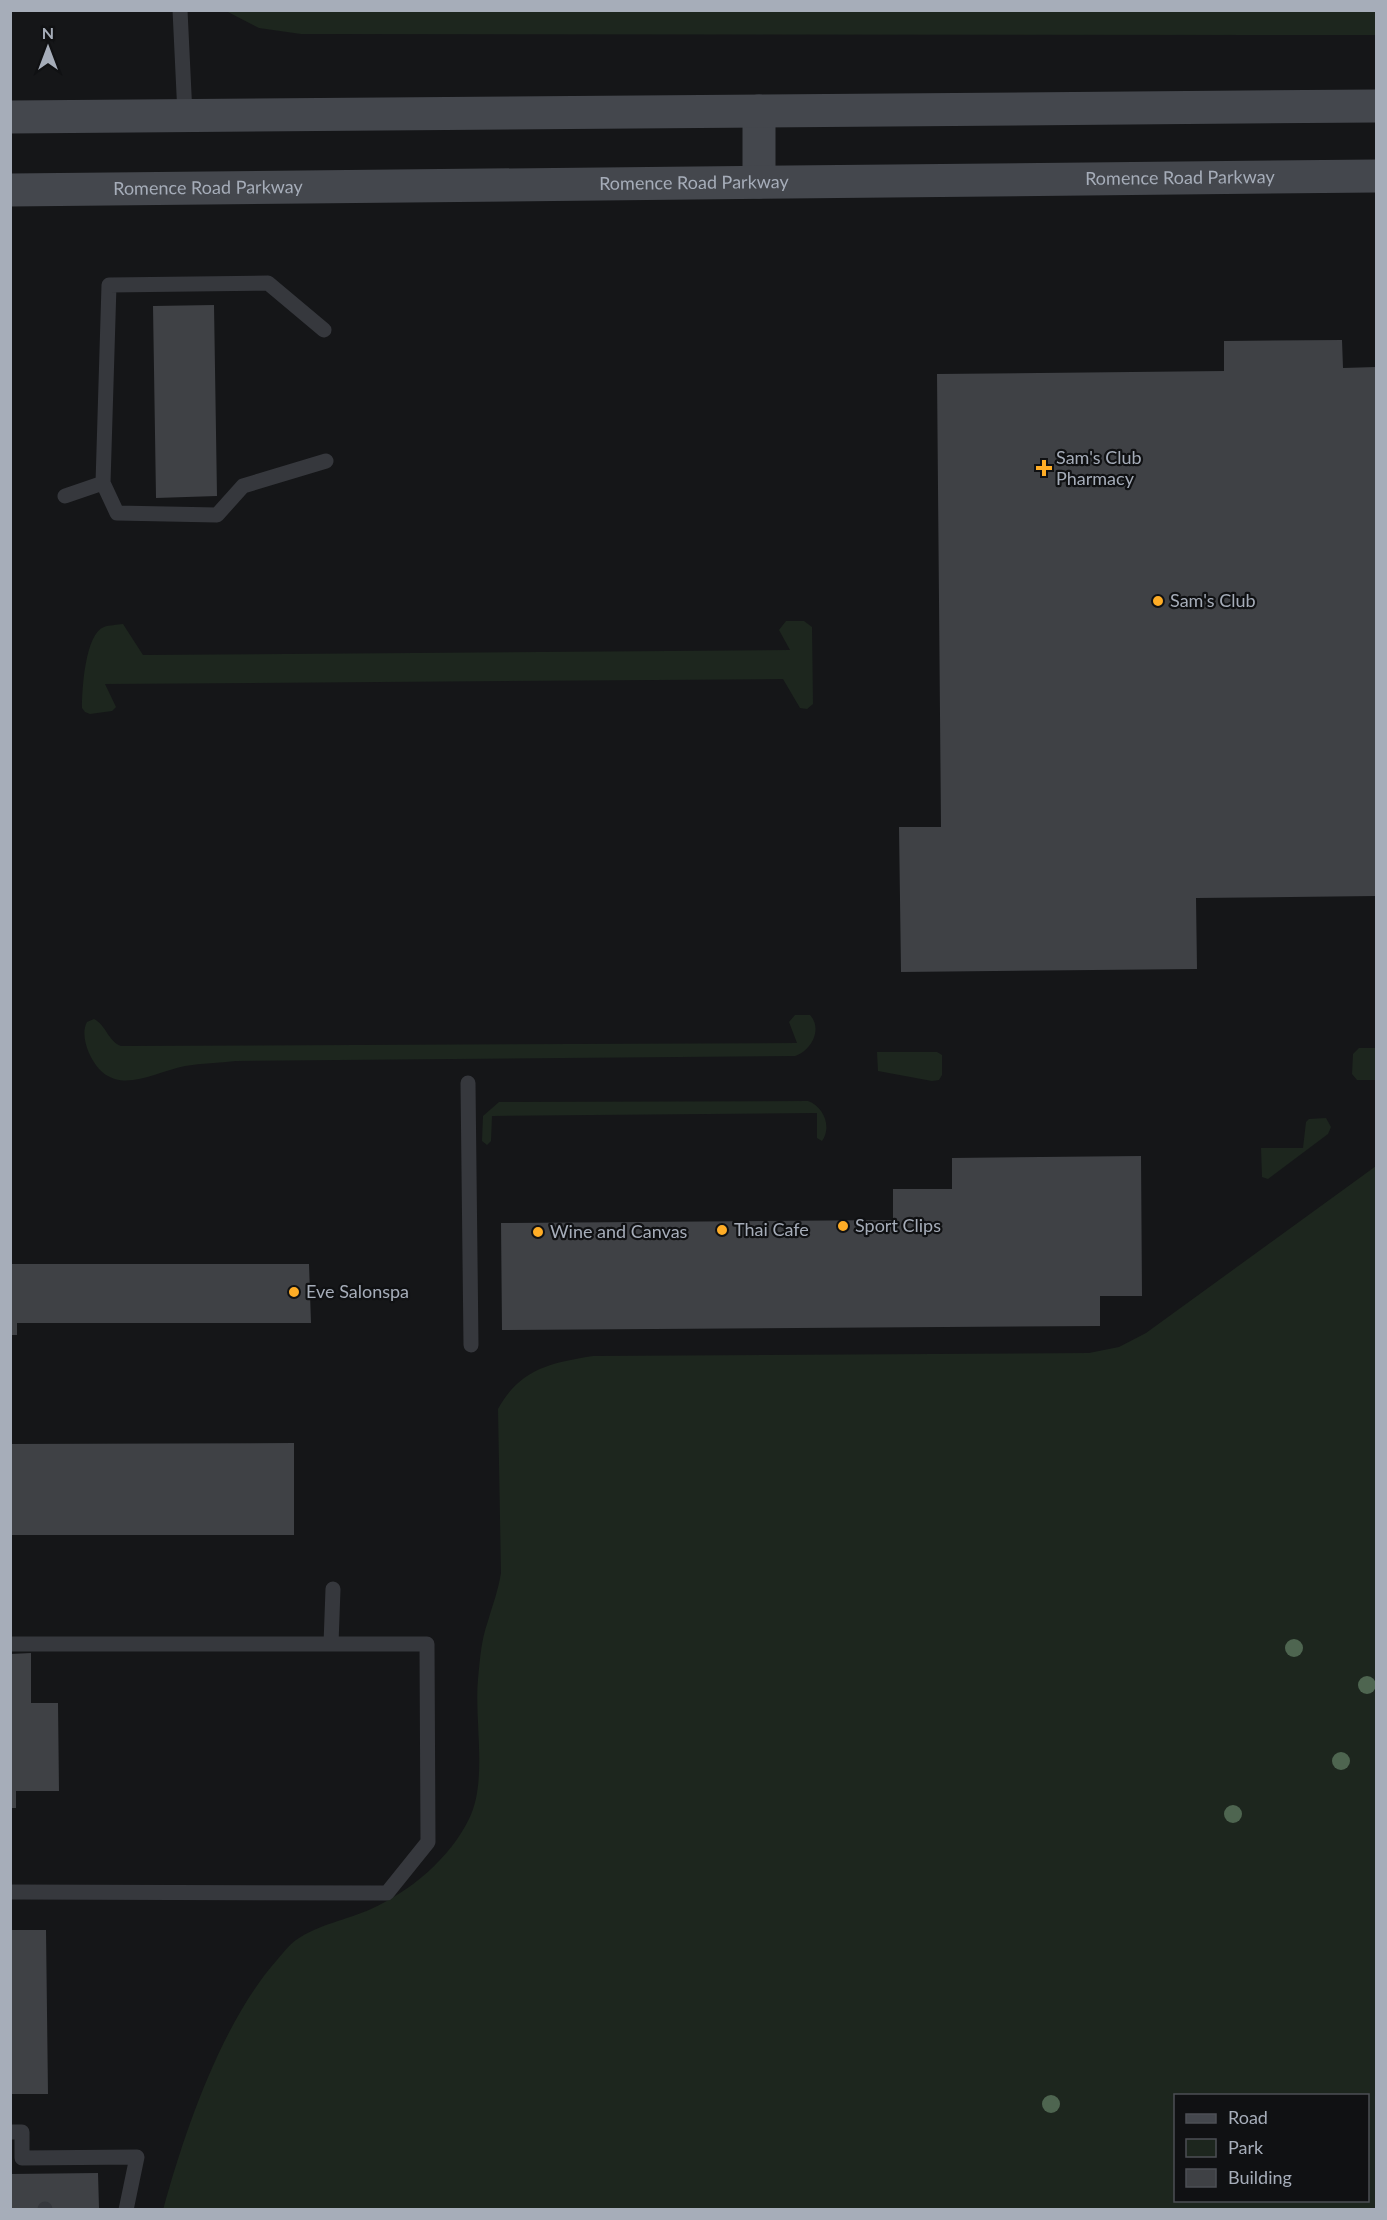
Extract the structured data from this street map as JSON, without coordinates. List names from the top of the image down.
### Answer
{
  "streets": {
    "street": ["Romence Road Parkway"]
  },
  "places": {
    "health": ["Sam's Club Pharmacy"],
    "other": [
      "Sam's Club",
      "Sport Clips",
      "Thai Cafe",
      "Wine and Canvas",
      "Eve Salonspa"
    ]
  },
  "legend": ["Road", "Park", "Building"],
  "north": "top"
}
